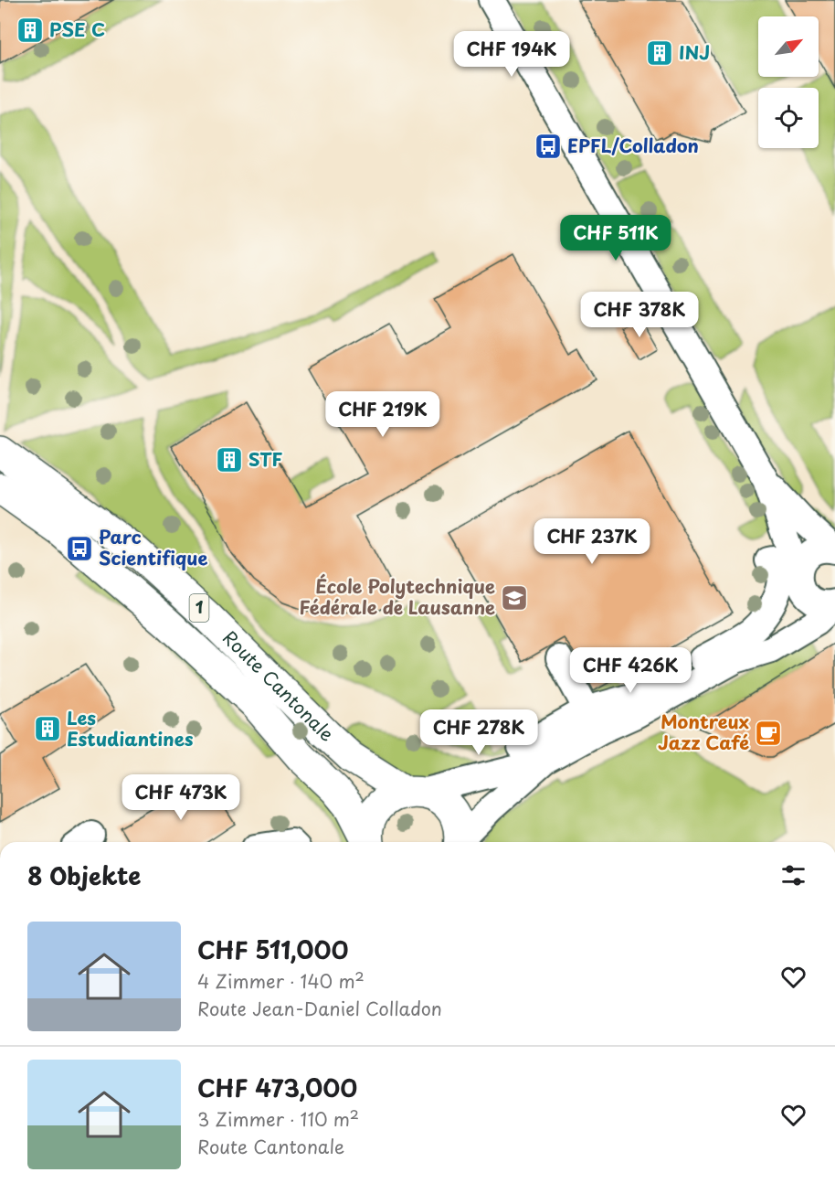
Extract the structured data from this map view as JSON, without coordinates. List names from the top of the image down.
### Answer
{
  "streets": {
    "main road": ["1", "Route Cantonale"]
  },
  "places": {
    "building": [
      "PSE C",
      "INJ",
      "STF",
      "Les Estudiantines"
    ],
    "bus stop": ["EPFL/Colladon", "Parc Scientifique"],
    "school or university": ["École Polytechnique Fédérale de Lausanne"],
    "cafe": ["Montreux Jazz Café"]
  },
  "north": "top right",
  "page": {
    "price": [
      "CHF 194K",
      "CHF 511K",
      "CHF 378K",
      "CHF 219K",
      "CHF 237K",
      "CHF 426K",
      "CHF 278K",
      "CHF 473K"
    ],
    "heading": "8 Objekte",
    "list": [
      {
        "name": "CHF 511,000",
        "note": "4 Zimmer · 140 m² · Route Jean-Daniel Colladon"
      },
      {
        "name": "CHF 473,000",
        "note": "3 Zimmer · 110 m² · Route Cantonale"
      }
    ]
  }
}
